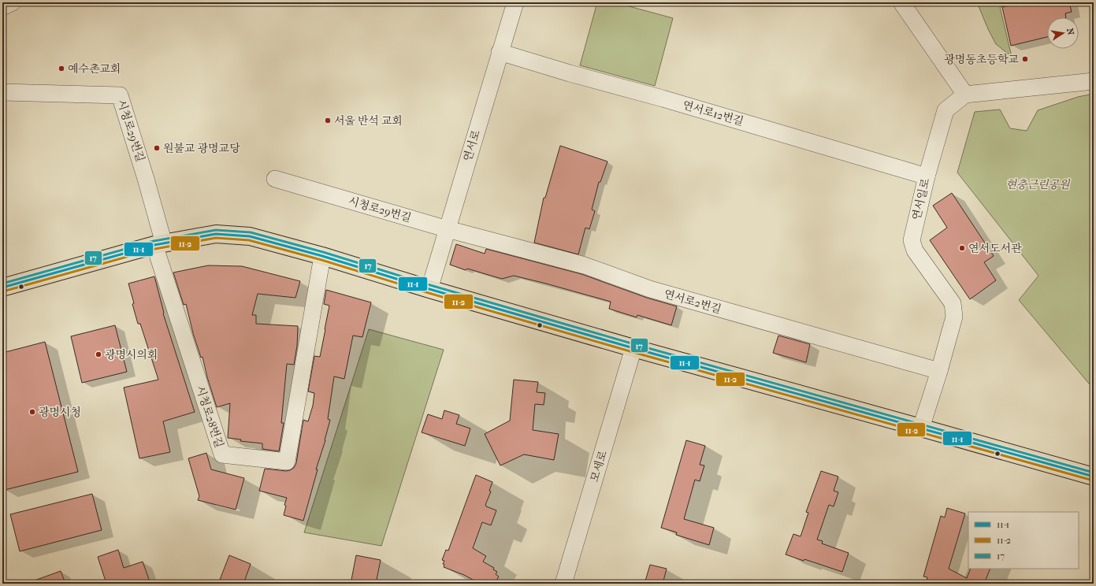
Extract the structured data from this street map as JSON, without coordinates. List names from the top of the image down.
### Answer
{
  "streets": {
    "street": [
      "연서로12번길",
      "시청로29번길",
      "연서로",
      "연서일로",
      "연서로2번길",
      "시청로28번길",
      "모세로"
    ]
  },
  "crossings": [
    ["연서로12번길", "연서로"],
    ["연서로12번길", "연서일로"],
    ["시청로29번길", "연서로"],
    ["시청로29번길", "연서로2번길"],
    ["시청로29번길", "시청로28번길"],
    ["연서로", "연서로2번길"],
    ["연서일로", "연서로2번길"]
  ],
  "parks": ["현충근린공원"],
  "places": [
    "광명동초등학교",
    "예수촌교회",
    "서울 반석 교회",
    "원불교 광명교당",
    "연서도서관",
    "광명시의회",
    "광명시청"
  ],
  "lines": ["transit line 17", "transit line 11-1", "transit line 11-2"],
  "legend": ["11-1", "11-2", "17"],
  "north": "right"
}
